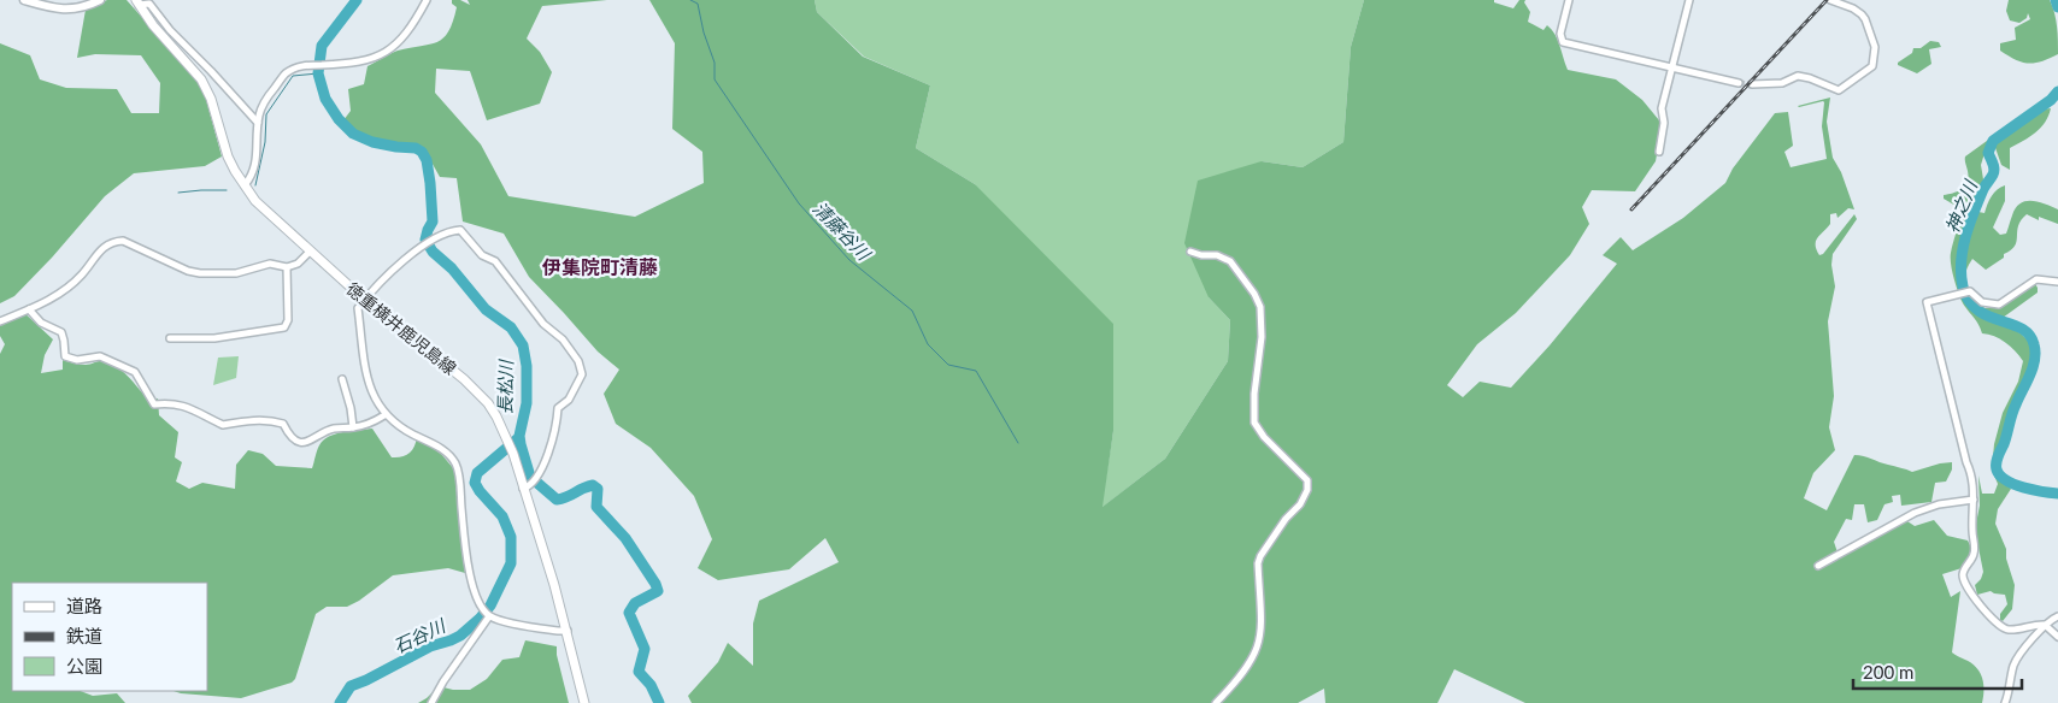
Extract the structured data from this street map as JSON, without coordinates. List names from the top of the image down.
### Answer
{
  "streets": {
    "main road": ["徳重横井鹿児島線"]
  },
  "districts": ["伊集院町清藤"],
  "water": [
    "神之川",
    "清藤谷川",
    "長松川",
    "石谷川"
  ],
  "legend": ["道路", "鉄道", "公園"],
  "scale_bar": "200 m"
}
